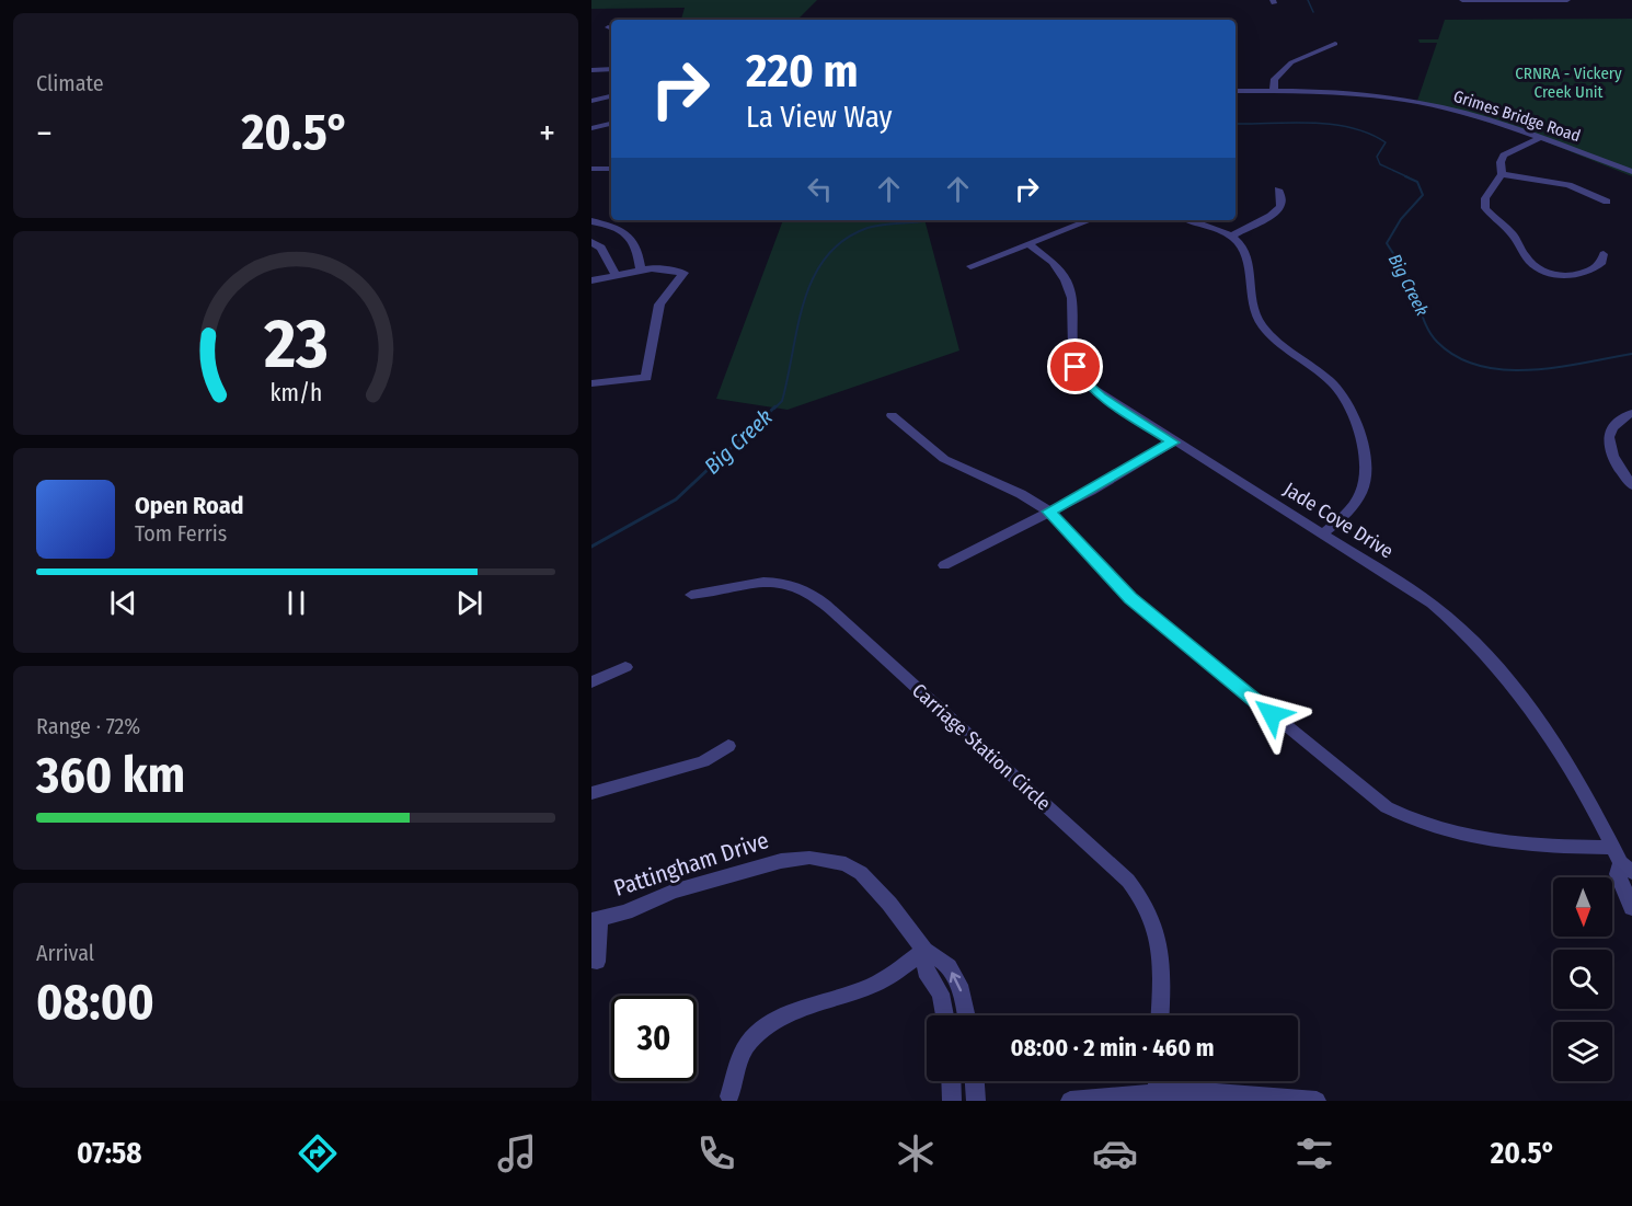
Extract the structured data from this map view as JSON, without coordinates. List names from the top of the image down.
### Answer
{
  "streets": {
    "street": [
      "Grimes Bridge Road",
      "Jade Cove Drive",
      "Carriage Station Circle",
      "Pattingham Drive"
    ]
  },
  "water": ["Big Creek"],
  "parks": ["CRNRA - Vickery Creek Unit"],
  "north": "bottom",
  "page": {
    "tile": [
      "Climate",
      ["Range · 72%", "360 km"],
      ["Arrival", "08:00"]
    ],
    "turn": ["220 m", "La View Way"],
    "heat": ["−", "20.5°", "+"],
    "song": ["Open Road", "Tom Ferris"],
    "limit": "30",
    "trip": "08:00 · 2 min · 460 m",
    "tabs": ["07:58", "20.5°"],
    "gauge": ["23", "km/h"]
  }
}
